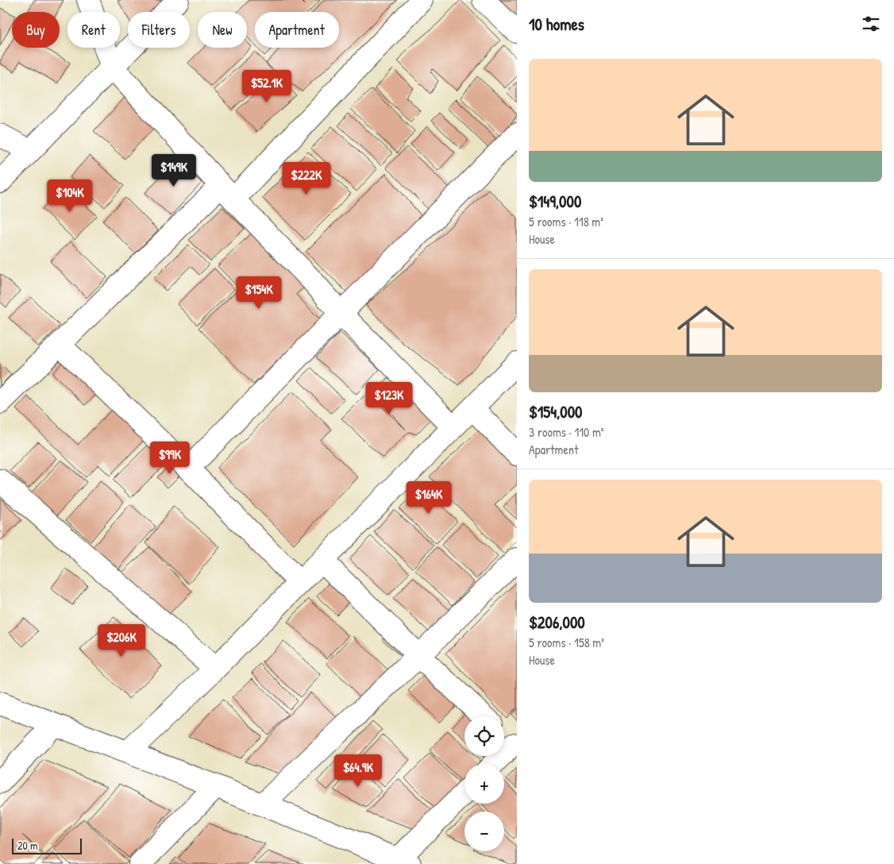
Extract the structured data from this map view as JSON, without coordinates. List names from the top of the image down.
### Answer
{
  "scale_bar": "20 m",
  "page": {
    "heading": "10 homes",
    "chip": [
      "Buy",
      "Rent",
      "Filters",
      "New",
      "Apartment"
    ],
    "list": [
      {
        "name": "$149,000",
        "note": "5 rooms · 118 m² · House"
      },
      {
        "name": "$154,000",
        "note": "3 rooms · 110 m² · Apartment"
      },
      {
        "name": "$206,000",
        "note": "5 rooms · 158 m² · House"
      }
    ],
    "price": [
      "$52.1K",
      "$149K",
      "$222K",
      "$104K",
      "$154K",
      "$123K",
      "$99K",
      "$164K",
      "$206K",
      "$64.9K"
    ],
    "map_buttons": ["+", "−"],
    "scale": "20 m"
  }
}
